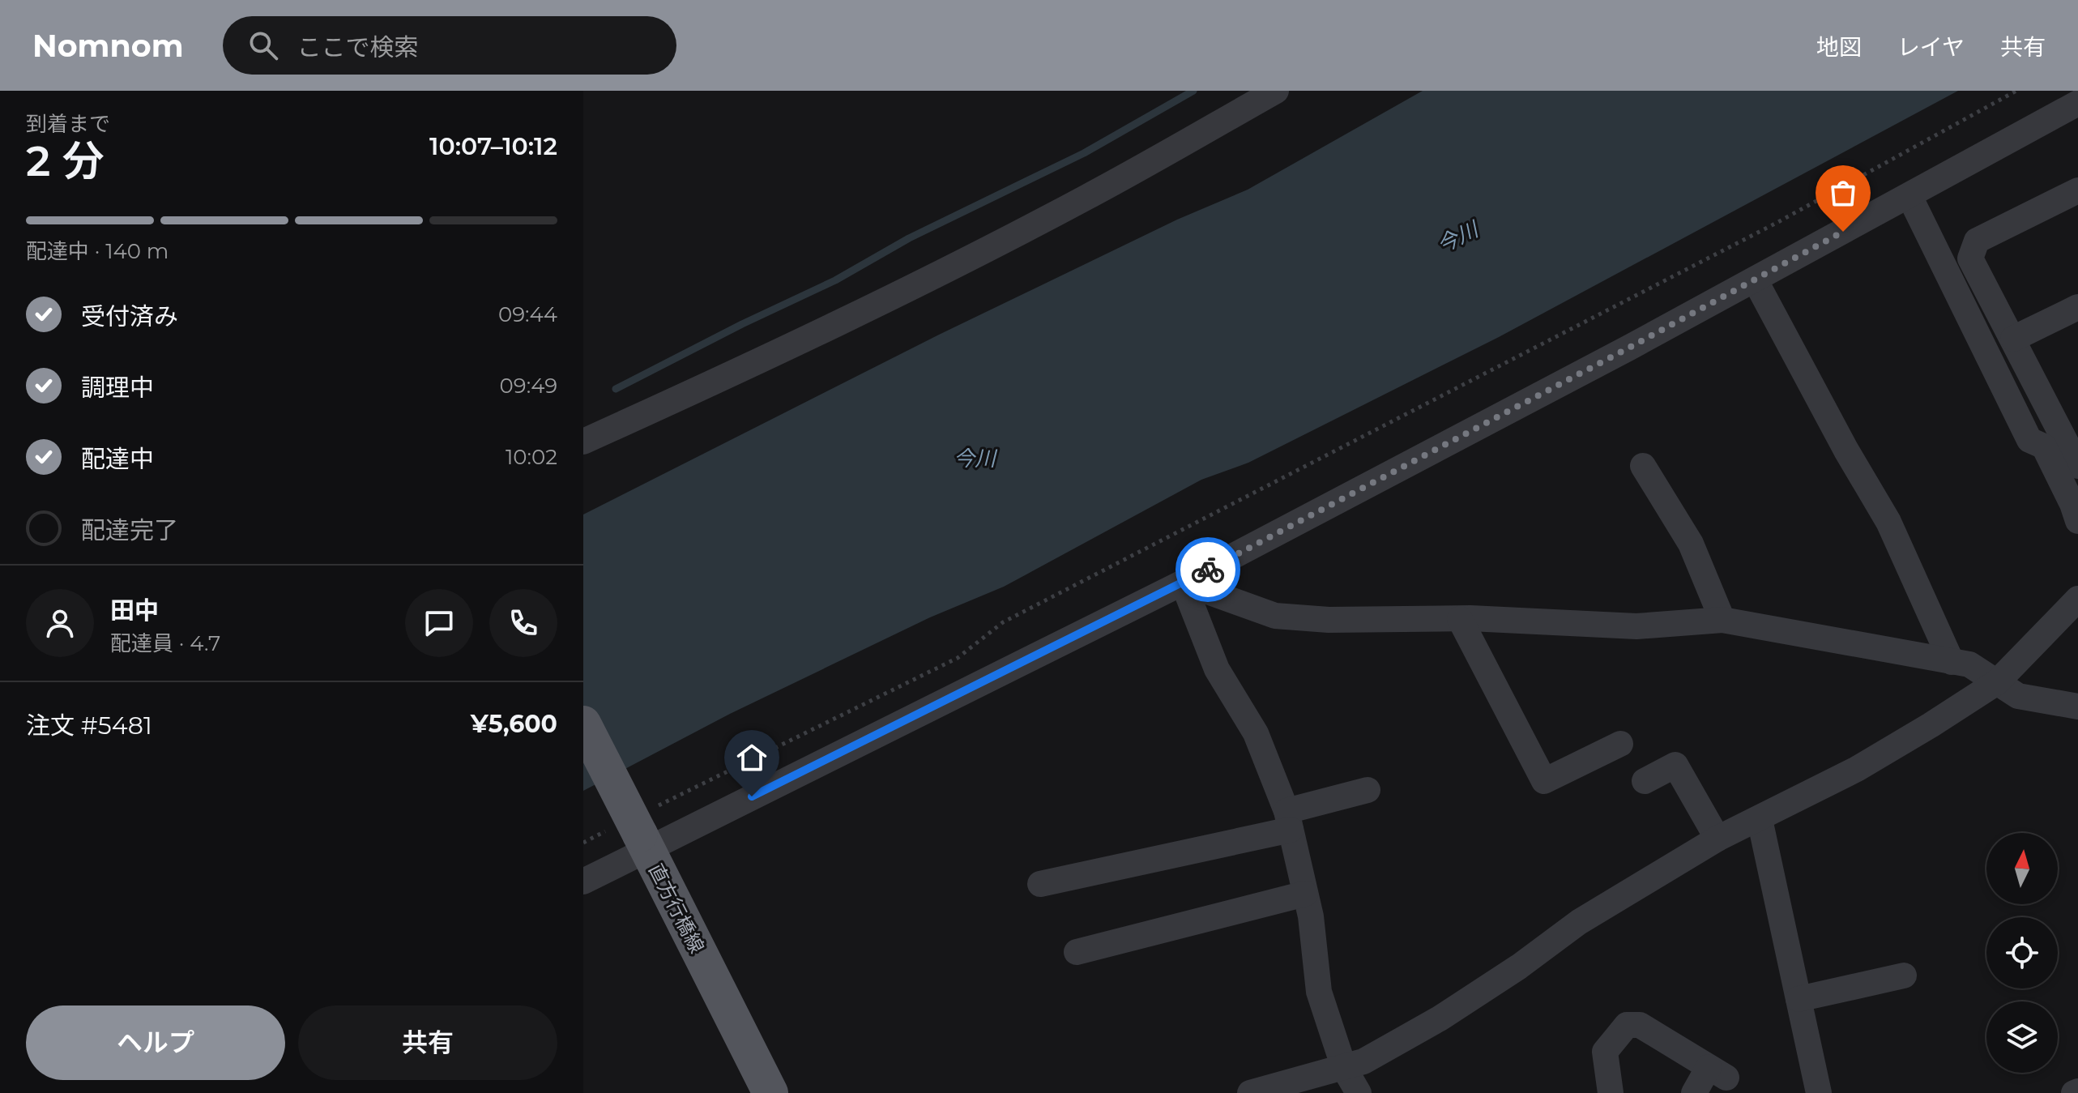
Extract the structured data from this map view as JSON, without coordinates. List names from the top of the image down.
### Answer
{
  "streets": {
    "main road": ["直方行橋線"]
  },
  "water": ["今川"],
  "north": "top",
  "page": {
    "header": "Nomnom",
    "search": "ここで検索",
    "nav": ["地図", "レイヤ", "共有"],
    "heading": ["2 分", "到着まで", "10:07–10:12"],
    "panel": [
      "田中",
      "配達員 · 4.7",
      "注文 #5481",
      "¥5,600"
    ],
    "bar": "配達中 · 140 m",
    "list": [
      ["受付済み", "09:44"],
      ["調理中", "09:49"],
      ["配達中", "10:02"],
      "配達完了"
    ],
    "buttons": ["ヘルプ", "共有"]
  }
}
